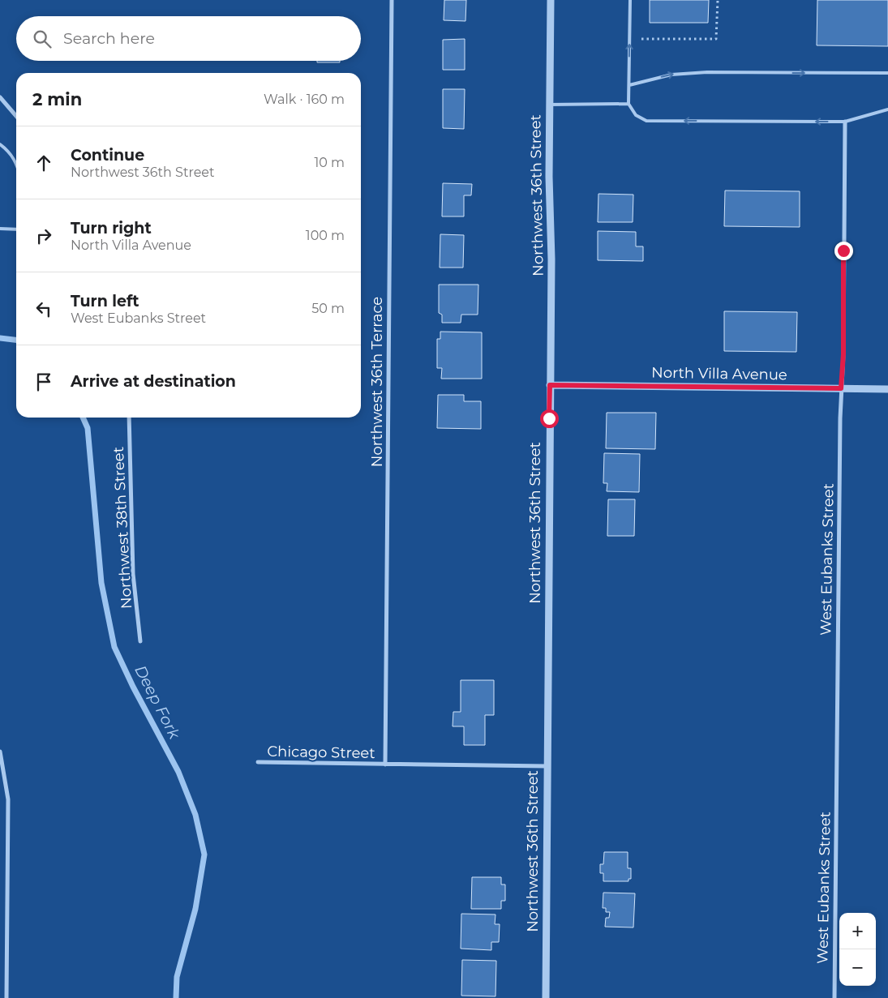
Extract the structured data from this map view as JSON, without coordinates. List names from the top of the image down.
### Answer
{
  "streets": {
    "street": [
      "Northwest 36th Street",
      "North Villa Avenue",
      "Northwest 36th Terrace",
      "Northwest 38th Street",
      "West Eubanks Street",
      "Chicago Street"
    ]
  },
  "crossings": [
    ["Northwest 36th Street", "North Villa Avenue"],
    ["Northwest 36th Street", "Chicago Street"],
    ["North Villa Avenue", "West Eubanks Street"],
    ["Northwest 36th Terrace", "Chicago Street"]
  ],
  "water": ["Deep Fork"],
  "page": {
    "search": "Search here",
    "heading": ["2 min", "Walk · 160 m"],
    "list": [
      ["Continue", "Northwest 36th Street", "10 m"],
      ["Turn right", "North Villa Avenue", "100 m"],
      ["Turn left", "West Eubanks Street", "50 m"],
      "Arrive at destination"
    ],
    "map_buttons": ["+", "−"]
  }
}
